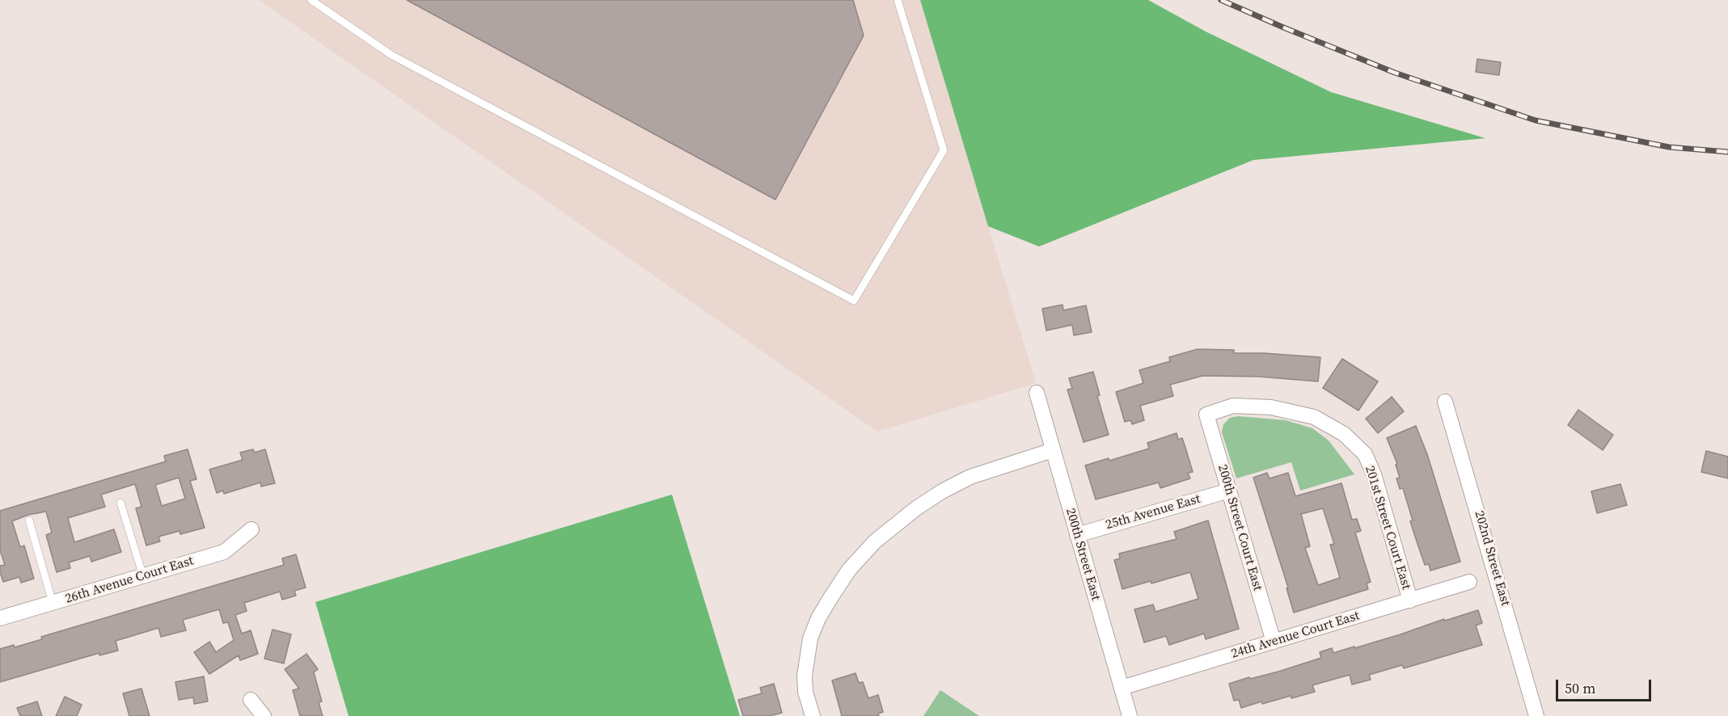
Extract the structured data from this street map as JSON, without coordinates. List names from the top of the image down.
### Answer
{
  "streets": {
    "street": [
      "25th Avenue East",
      "200th Street Court East",
      "201st Street Court East",
      "200th Street East",
      "202nd Street East",
      "26th Avenue Court East",
      "24th Avenue Court East"
    ]
  },
  "crossings": [
    ["25th Avenue East", "200th Street Court East"],
    ["25th Avenue East", "200th Street East"],
    ["200th Street Court East", "201st Street Court East"],
    ["200th Street Court East", "24th Avenue Court East"],
    ["201st Street Court East", "24th Avenue Court East"],
    ["200th Street East", "24th Avenue Court East"]
  ],
  "scale_bar": "50 m"
}
